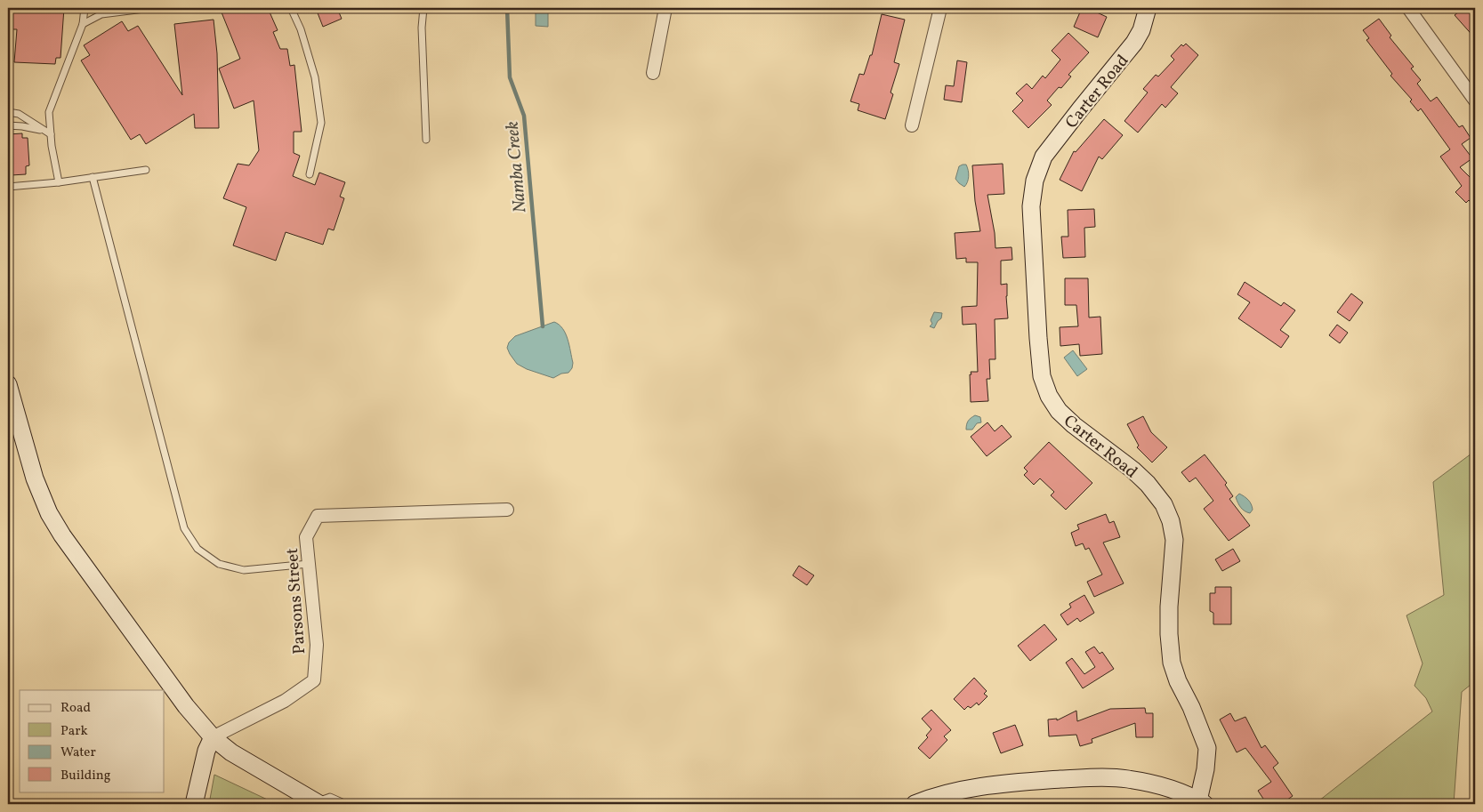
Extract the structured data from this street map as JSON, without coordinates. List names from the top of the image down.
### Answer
{
  "streets": {
    "street": ["Carter Road", "Parsons Street"]
  },
  "water": ["Namba Creek"],
  "legend": [
    "Road",
    "Park",
    "Water",
    "Building"
  ]
}
